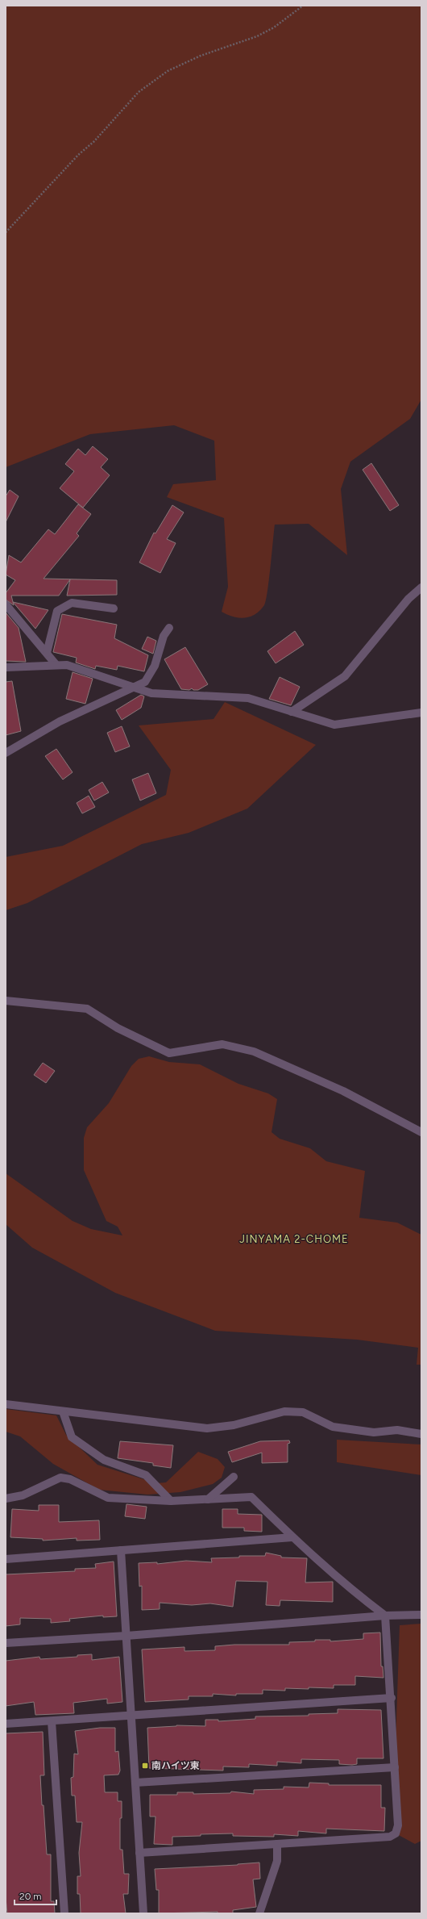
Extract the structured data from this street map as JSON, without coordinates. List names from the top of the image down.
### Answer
{
  "districts": ["JINYAMA 2-CHOME"],
  "places": {
    "transit": ["南ハイツ東"]
  },
  "scale_bar": "20 m"
}
